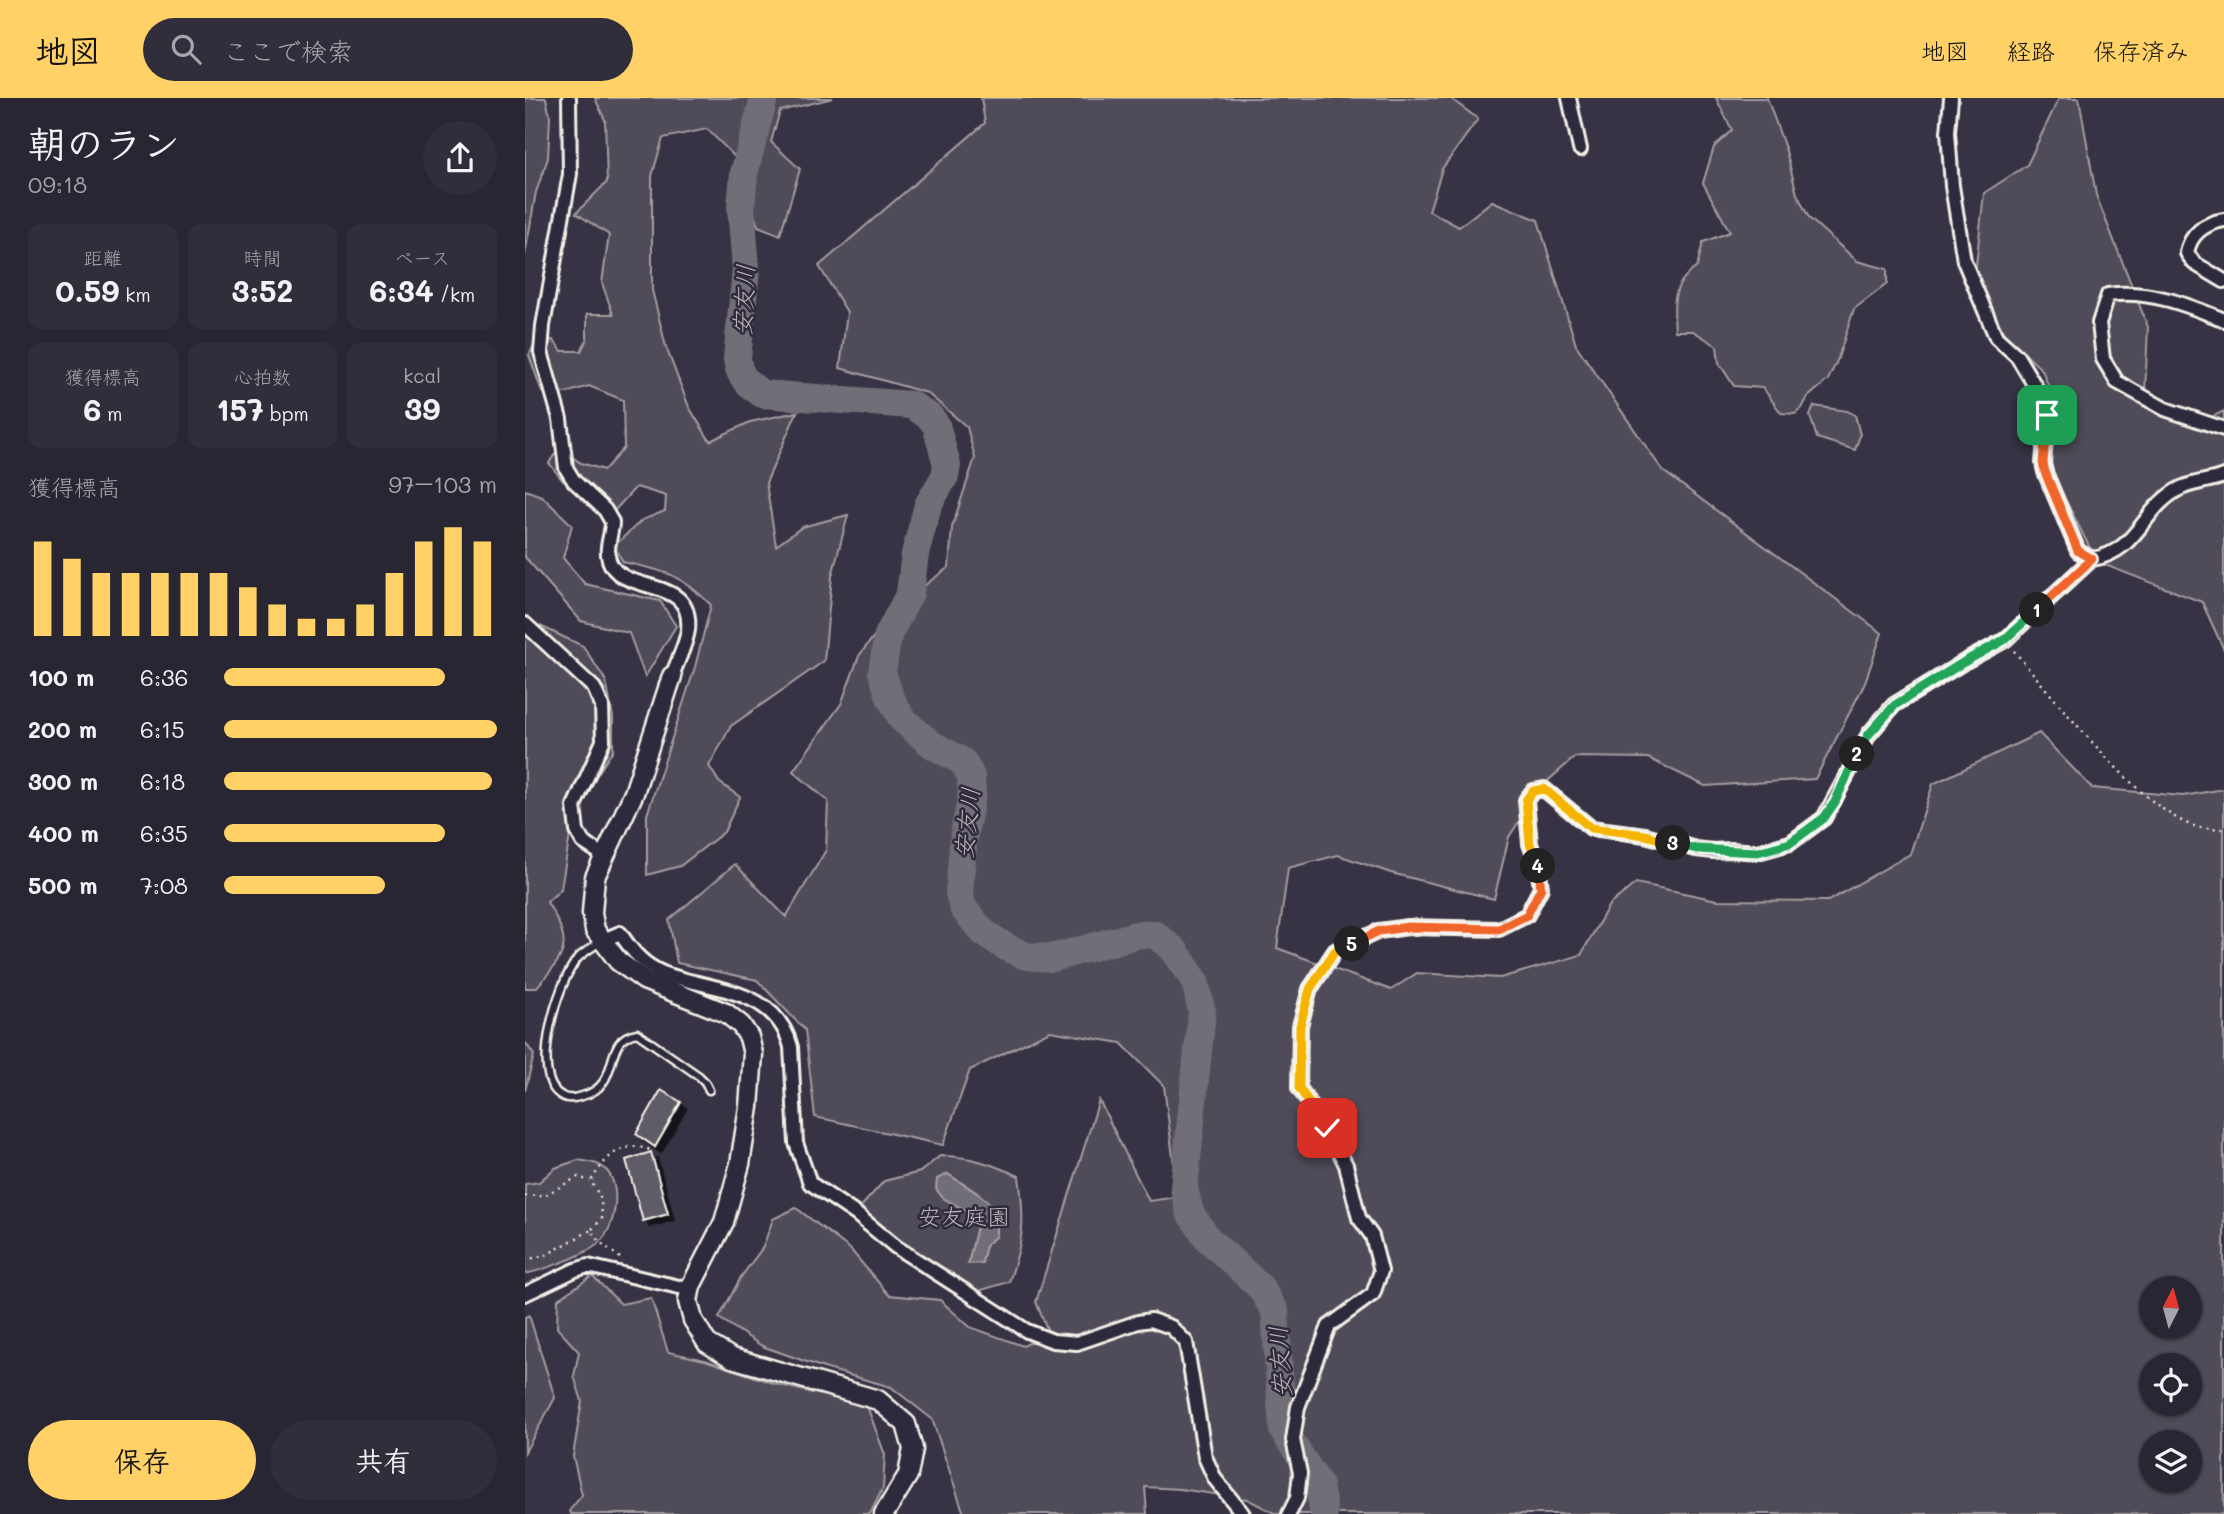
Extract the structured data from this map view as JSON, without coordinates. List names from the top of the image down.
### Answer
{
  "water": ["安友川"],
  "parks": ["安友庭園"],
  "north": "top",
  "page": {
    "header": "地図",
    "search": "ここで検索",
    "nav": ["地図", "経路", "保存済み"],
    "heading": ["朝のラン", "09:18"],
    "stats": [
      ["距離", "0.59 km"],
      ["時間", "3:52"],
      ["ペース", "6:34 /km"],
      ["獲得標高", "6 m"],
      ["心拍数", "157 bpm"],
      ["kcal", "39"]
    ],
    "chart": ["獲得標高", "97–103 m"],
    "pins": [
      "1",
      "2",
      "3",
      "4",
      "5"
    ],
    "list": [
      {
        "name": "100 m",
        "note": "6:36"
      },
      {
        "name": "200 m",
        "note": "6:15"
      },
      {
        "name": "300 m",
        "note": "6:18"
      },
      {
        "name": "400 m",
        "note": "6:35"
      },
      {
        "name": "500 m",
        "note": "7:08"
      }
    ],
    "buttons": ["保存", "共有"]
  }
}
